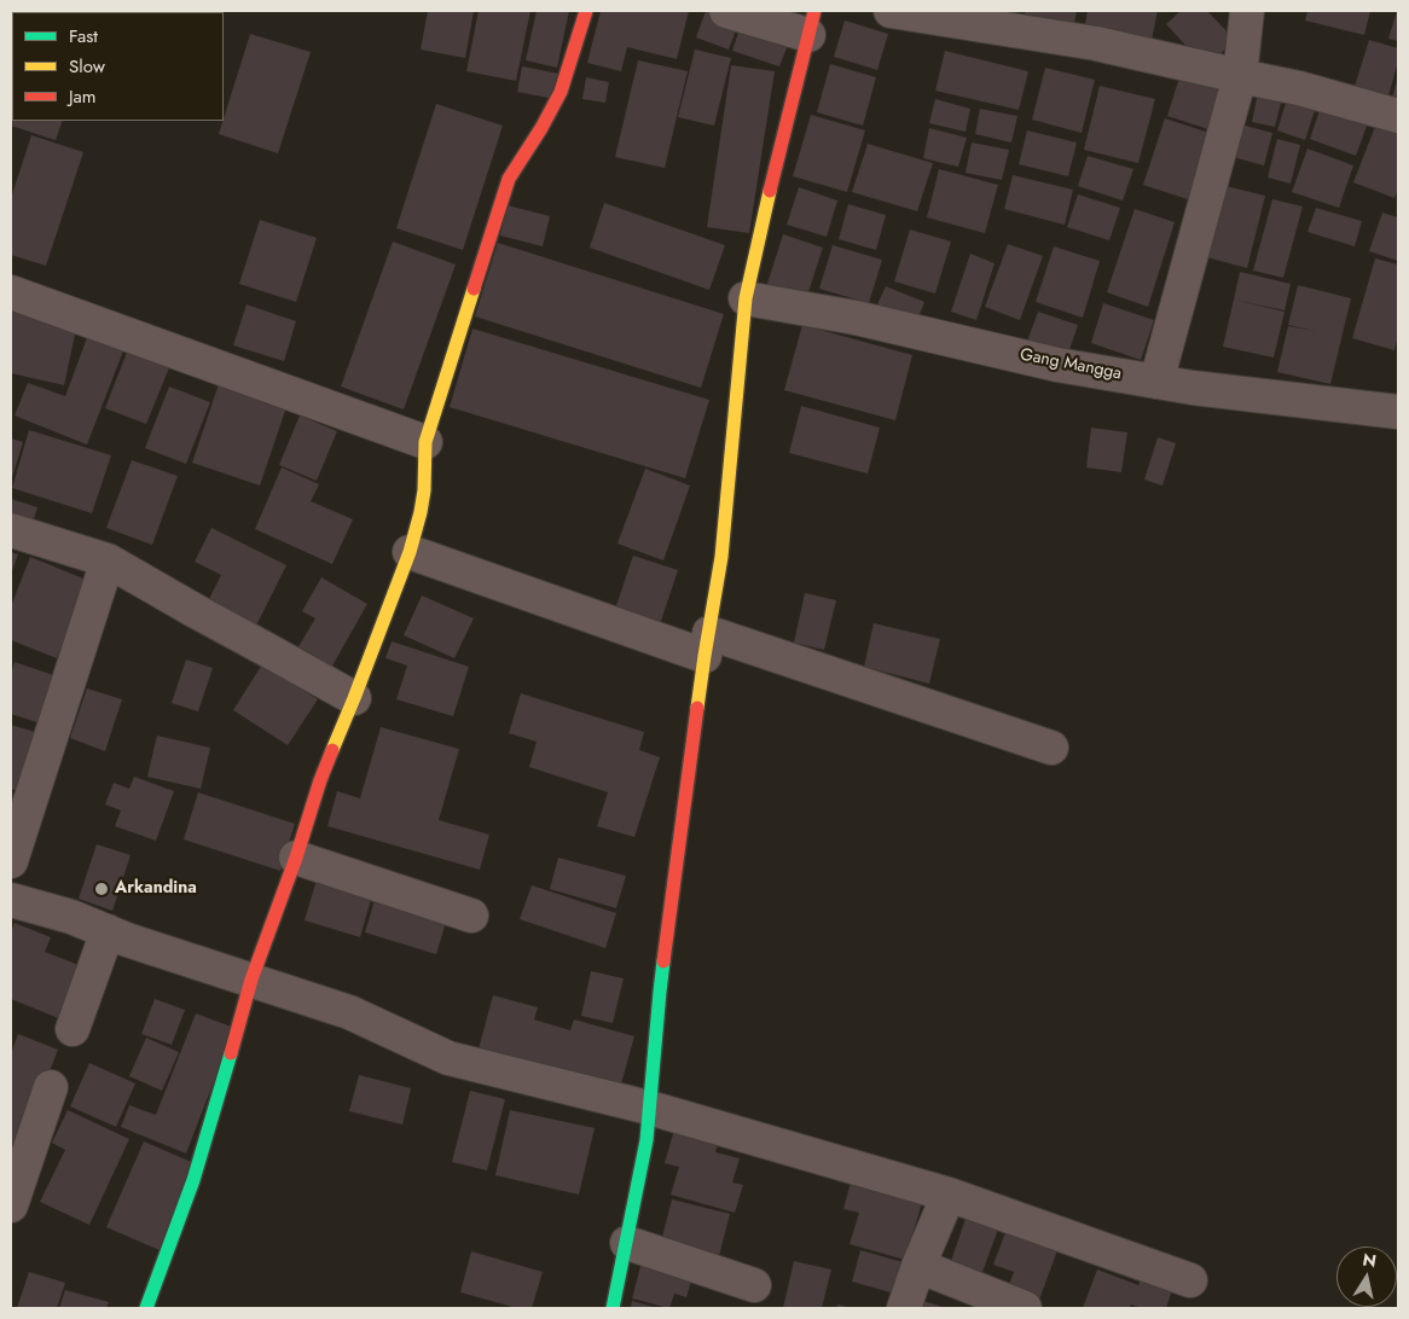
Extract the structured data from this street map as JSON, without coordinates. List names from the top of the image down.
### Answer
{
  "streets": {
    "street": ["Gang Mangga"]
  },
  "places": ["Arkandina"],
  "legend": ["Fast", "Slow", "Jam"],
  "north": "top"
}
